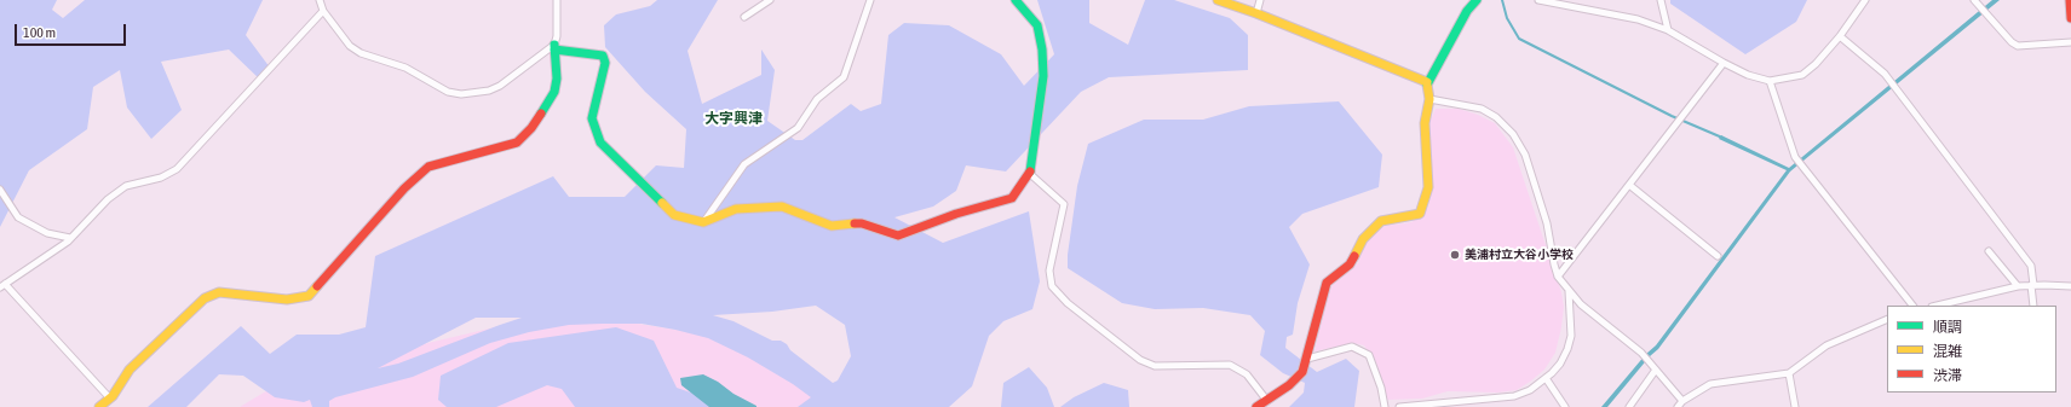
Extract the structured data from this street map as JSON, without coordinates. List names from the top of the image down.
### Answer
{
  "districts": ["大字興津"],
  "places": ["美浦村立大谷小学校"],
  "legend": ["順調", "混雑", "渋滞"],
  "scale_bar": "100 m"
}
